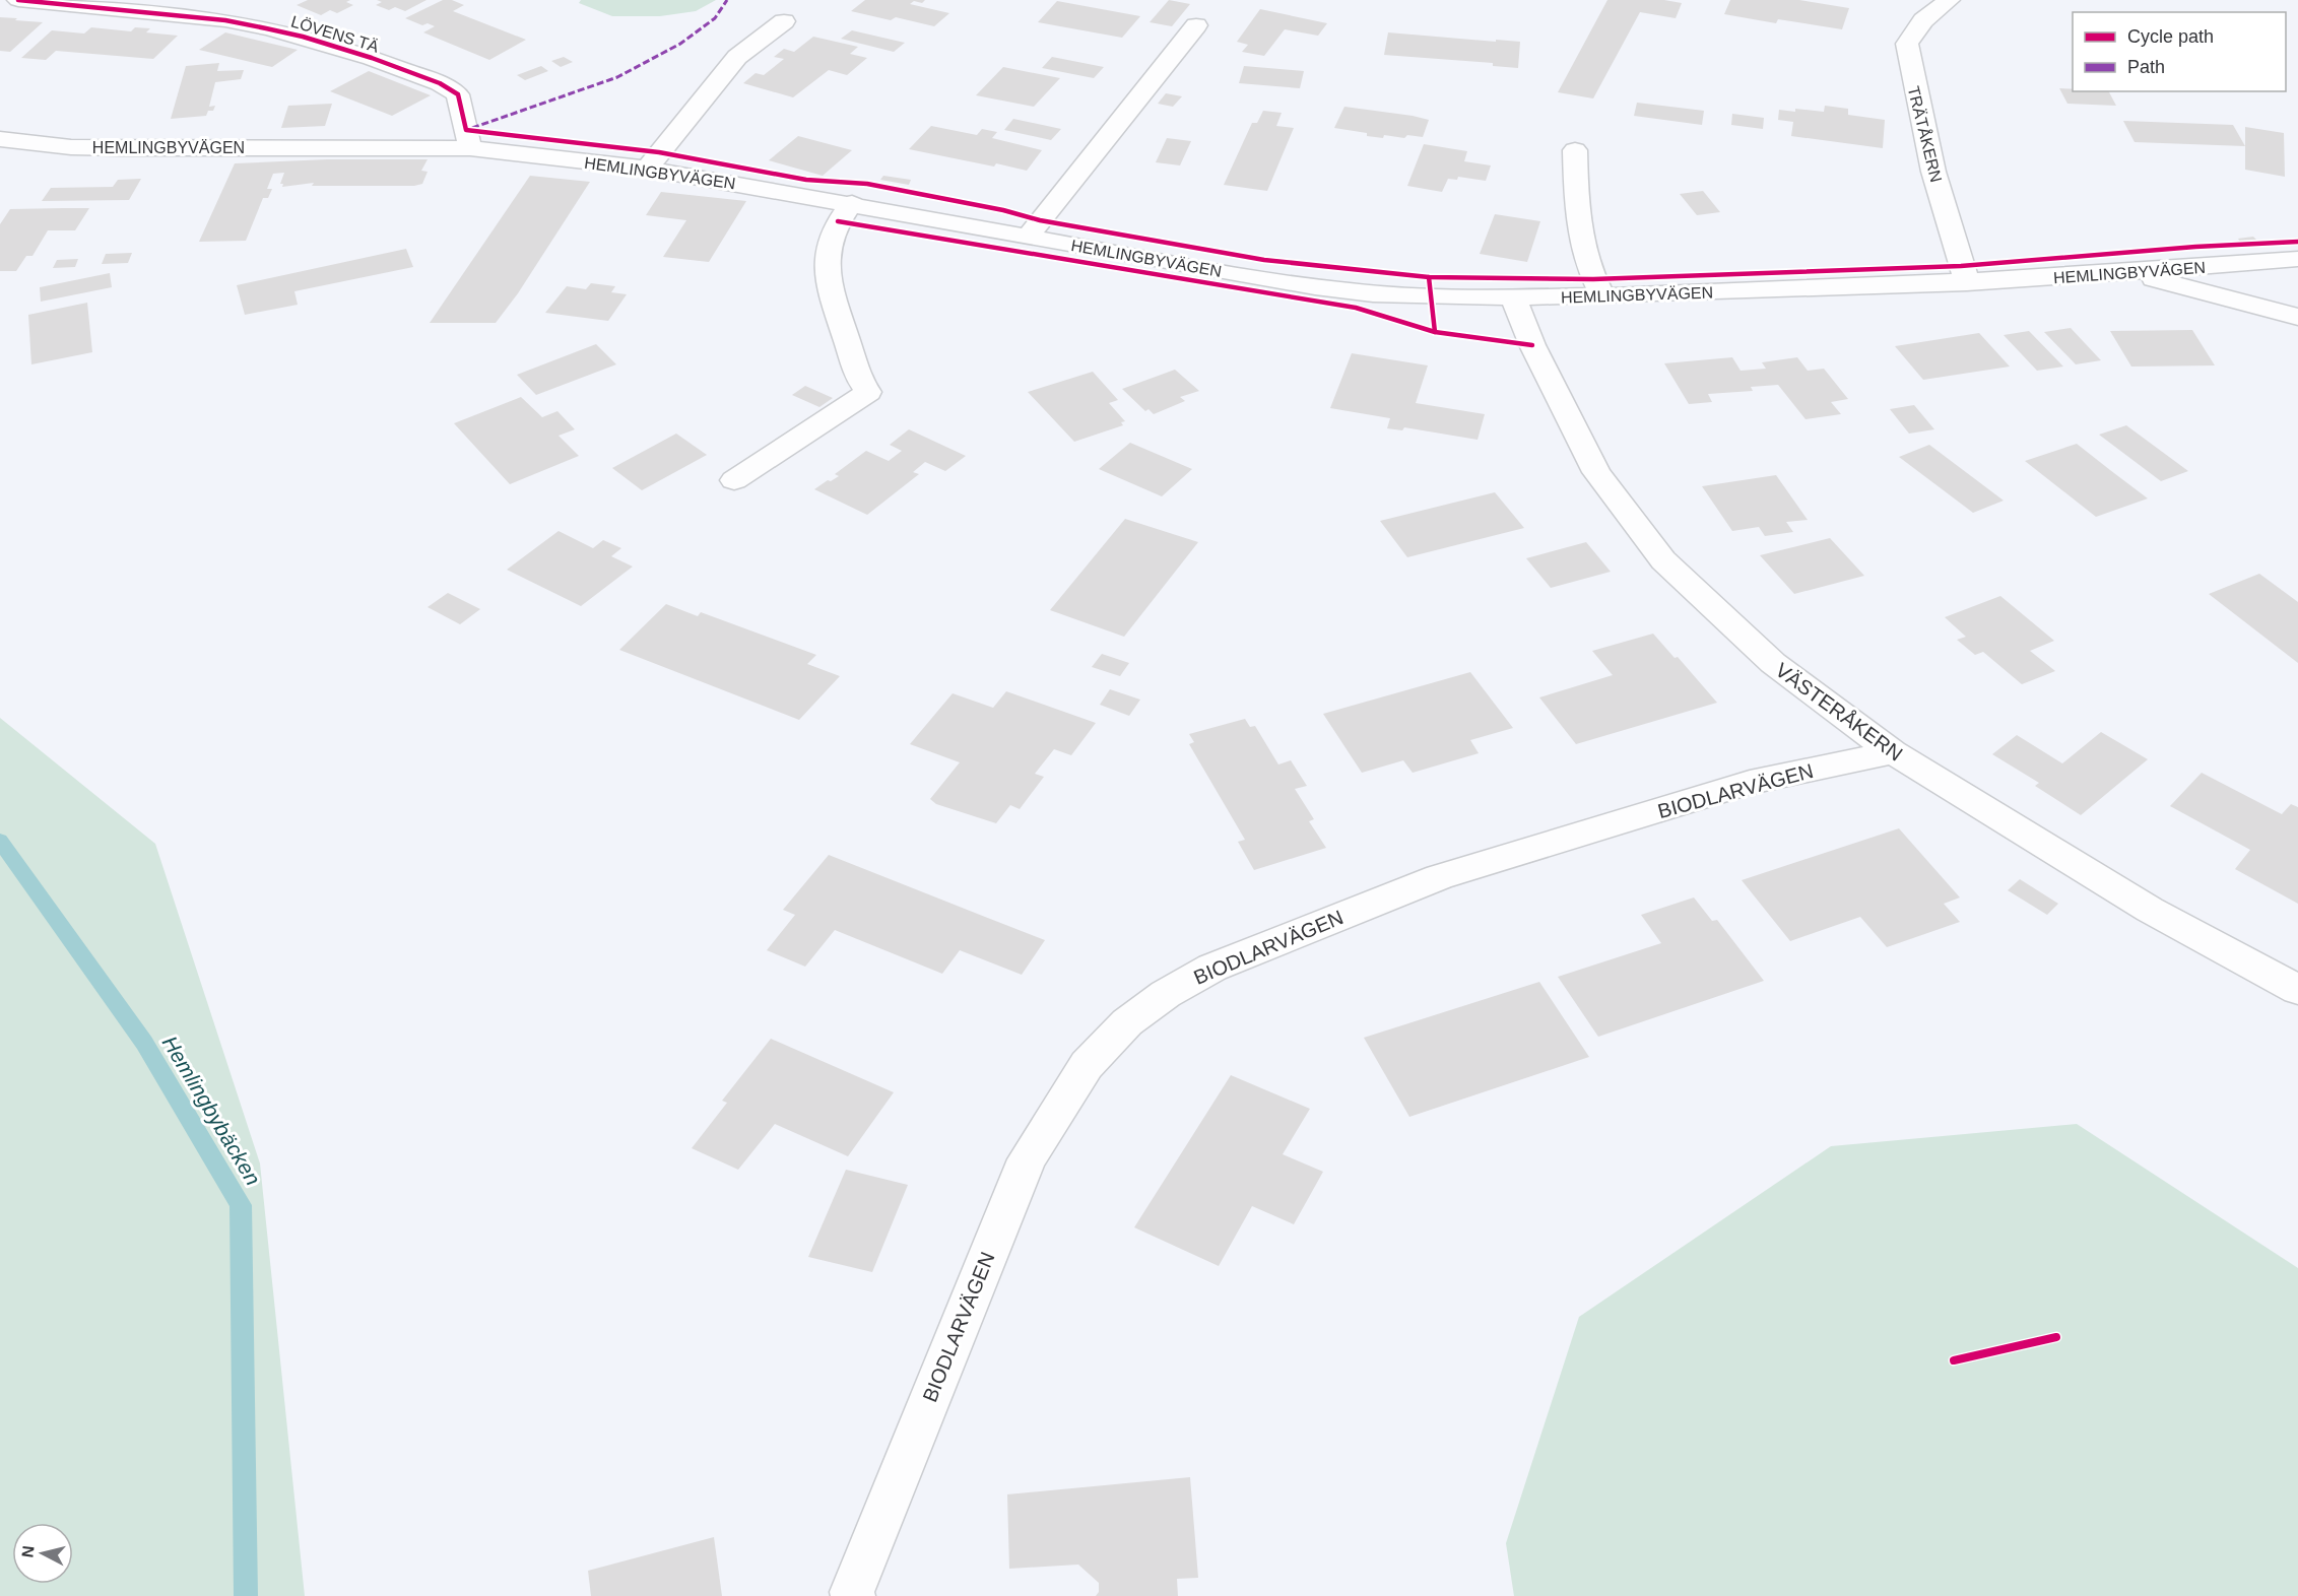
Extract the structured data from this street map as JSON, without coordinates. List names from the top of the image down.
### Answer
{
  "streets": {
    "street": [
      "LÖVENS TÄ",
      "TRÄTÅKERN",
      "HEMLINGBYVÄGEN",
      "VÄSTERÅKERN",
      "BIODLARVÄGEN"
    ]
  },
  "crossings": [
    ["LÖVENS TÄ", "HEMLINGBYVÄGEN"],
    ["TRÄTÅKERN", "HEMLINGBYVÄGEN"],
    ["HEMLINGBYVÄGEN", "VÄSTERÅKERN"],
    ["VÄSTERÅKERN", "BIODLARVÄGEN"]
  ],
  "water": ["Hemlingbybäcken"],
  "legend": ["Cycle path", "Path"],
  "north": "left"
}
